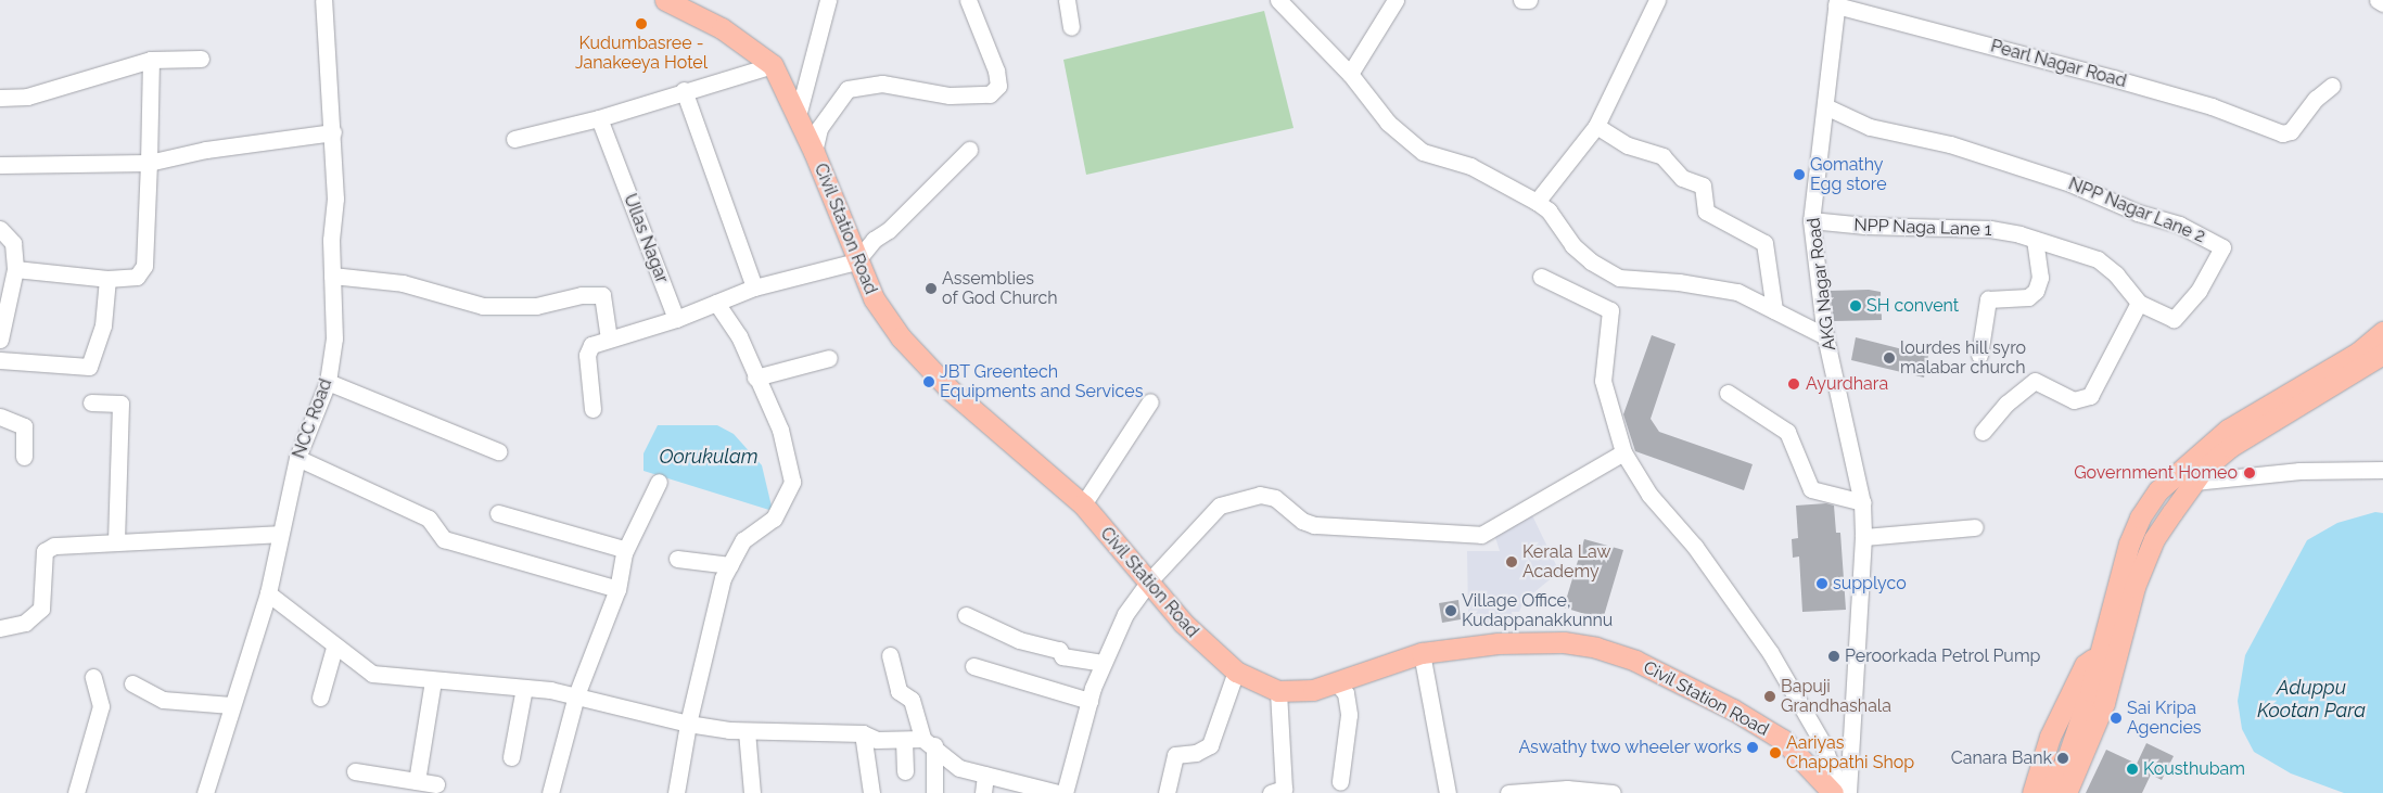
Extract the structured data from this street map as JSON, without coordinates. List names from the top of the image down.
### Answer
{
  "streets": {
    "main road": ["Civil Station Road"],
    "street": [
      "Pearl Nagar Road",
      "NPP Nagar Lane 2",
      "NPP Naga Lane 1",
      "Ullas Nagar",
      "AKG Nagar Road",
      "NCC Road"
    ]
  },
  "crossings": [
    ["Pearl Nagar Road", "AKG Nagar Road"],
    ["NPP Nagar Lane 2", "NPP Naga Lane 1"],
    ["NPP Nagar Lane 2", "AKG Nagar Road"],
    ["NPP Naga Lane 1", "AKG Nagar Road"]
  ],
  "water": ["Oorukulam", "Aduppu Kootan Para"],
  "places": [
    "Kudumbasree - Janakeeya Hotel",
    "Gomathy Egg store",
    "Assemblies of God Church",
    "SH convent",
    "lourdes hill syro malabar church",
    "JBT Greentech Equipments and Services",
    "Ayurdhara",
    "Government Homeo",
    "Kerala Law Academy",
    "supplyco",
    "Village Office, Kudappanakkunnu",
    "Peroorkada Petrol Pump",
    "Bapuji Grandhashala",
    "Sai Kripa Agencies",
    "Aswathy two wheeler works",
    "Aariyas Chappathi Shop",
    "Canara Bank",
    "Kousthubam"
  ]
}
